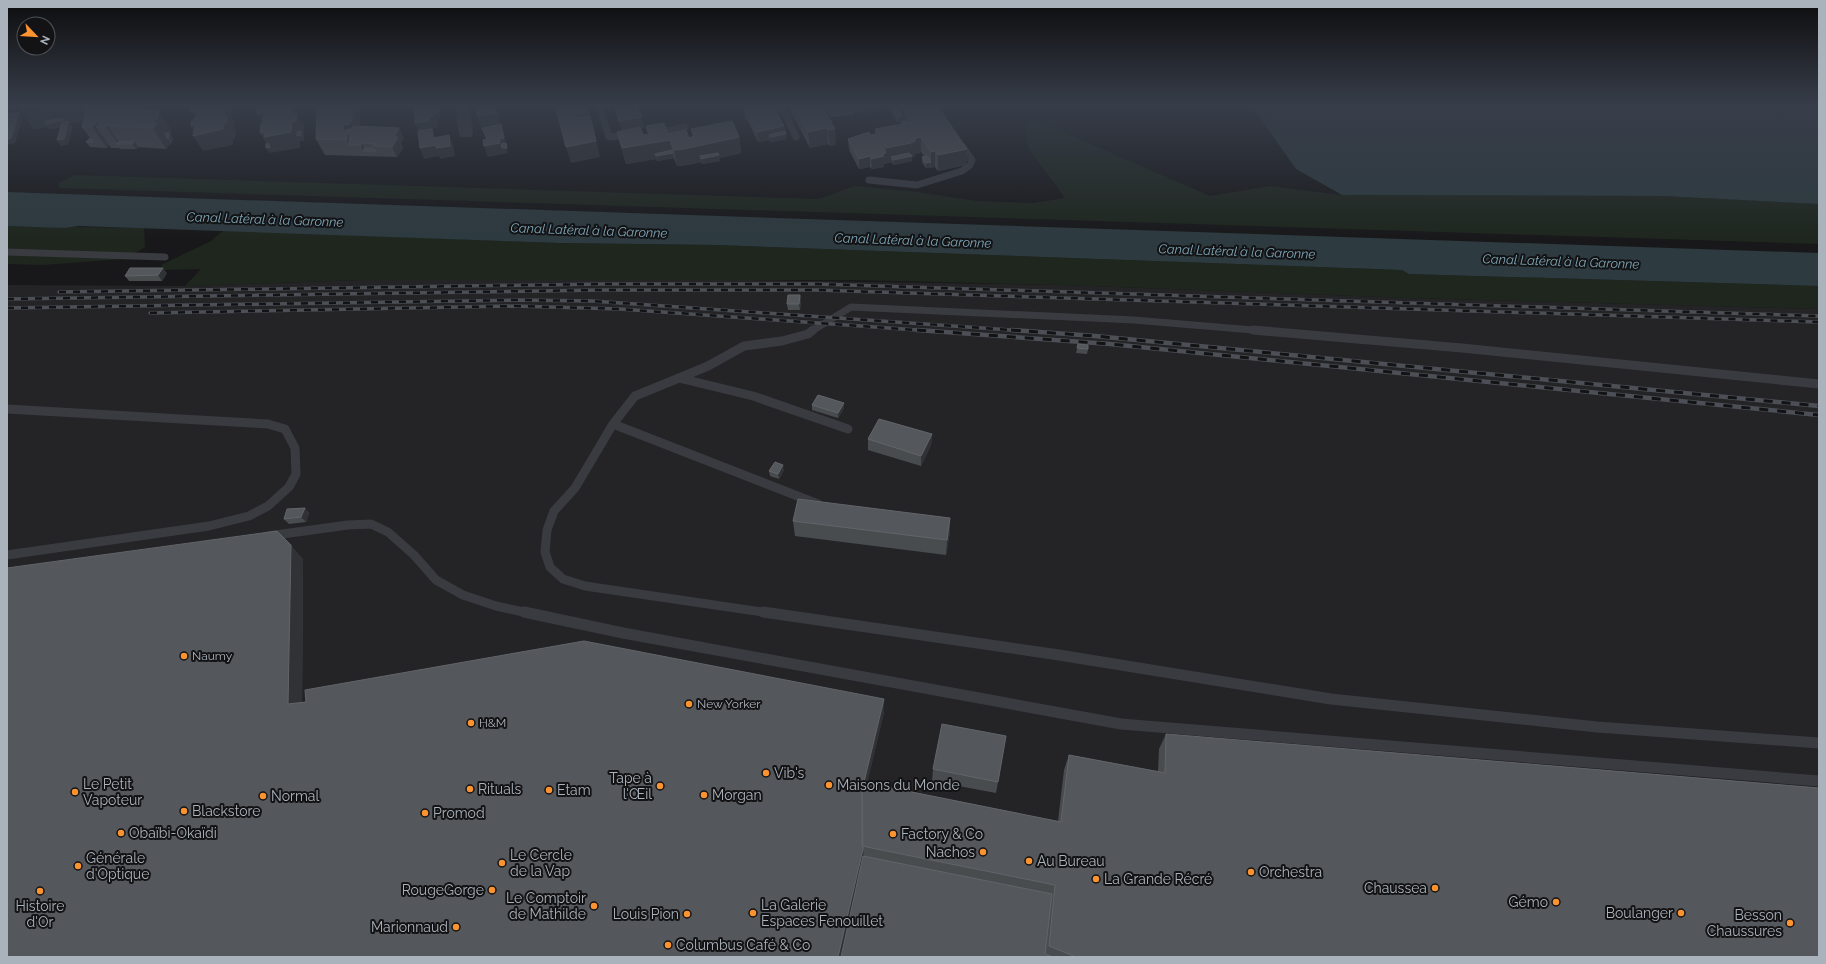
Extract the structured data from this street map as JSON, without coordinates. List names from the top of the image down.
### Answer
{
  "water": ["Canal Latéral à la Garonne"],
  "places": [
    "Naumy",
    "New Yorker",
    "H&M",
    "Vib's",
    "Maisons du Monde",
    "Tape à l'Œil",
    "Rituals",
    "Etam",
    "Le Petit Vapoteur",
    "Morgan",
    "Normal",
    "Blackstore",
    "Promod",
    "Obaïbi-Okaïdi",
    "Factory & Co",
    "Nachos",
    "Au Bureau",
    "Le Cercle de la Vap",
    "Générale d'Optique",
    "Orchestra",
    "La Grande Récré",
    "Chaussea",
    "RougeGorge",
    "Histoire d'Or",
    "Gémo",
    "Le Comptoir de Mathilde",
    "La Galerie Espaces Fenouillet",
    "Boulanger",
    "Louis Pion",
    "Besson Chaussures",
    "Marionnaud",
    "Columbus Café & Co"
  ],
  "north": "bottom right"
}
